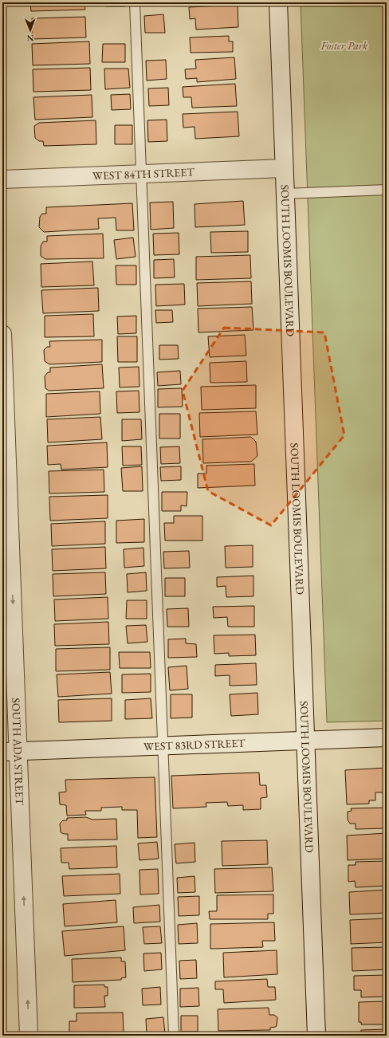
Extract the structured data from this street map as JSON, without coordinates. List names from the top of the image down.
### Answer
{
  "streets": {
    "street": [
      "WEST 84TH STREET",
      "SOUTH LOOMIS BOULEVARD",
      "WEST 83RD STREET",
      "SOUTH ADA STREET"
    ]
  },
  "crossings": [
    ["WEST 84TH STREET", "SOUTH LOOMIS BOULEVARD"],
    ["SOUTH LOOMIS BOULEVARD", "WEST 83RD STREET"],
    ["WEST 83RD STREET", "SOUTH ADA STREET"]
  ],
  "parks": ["Foster Park"],
  "north": "bottom"
}
